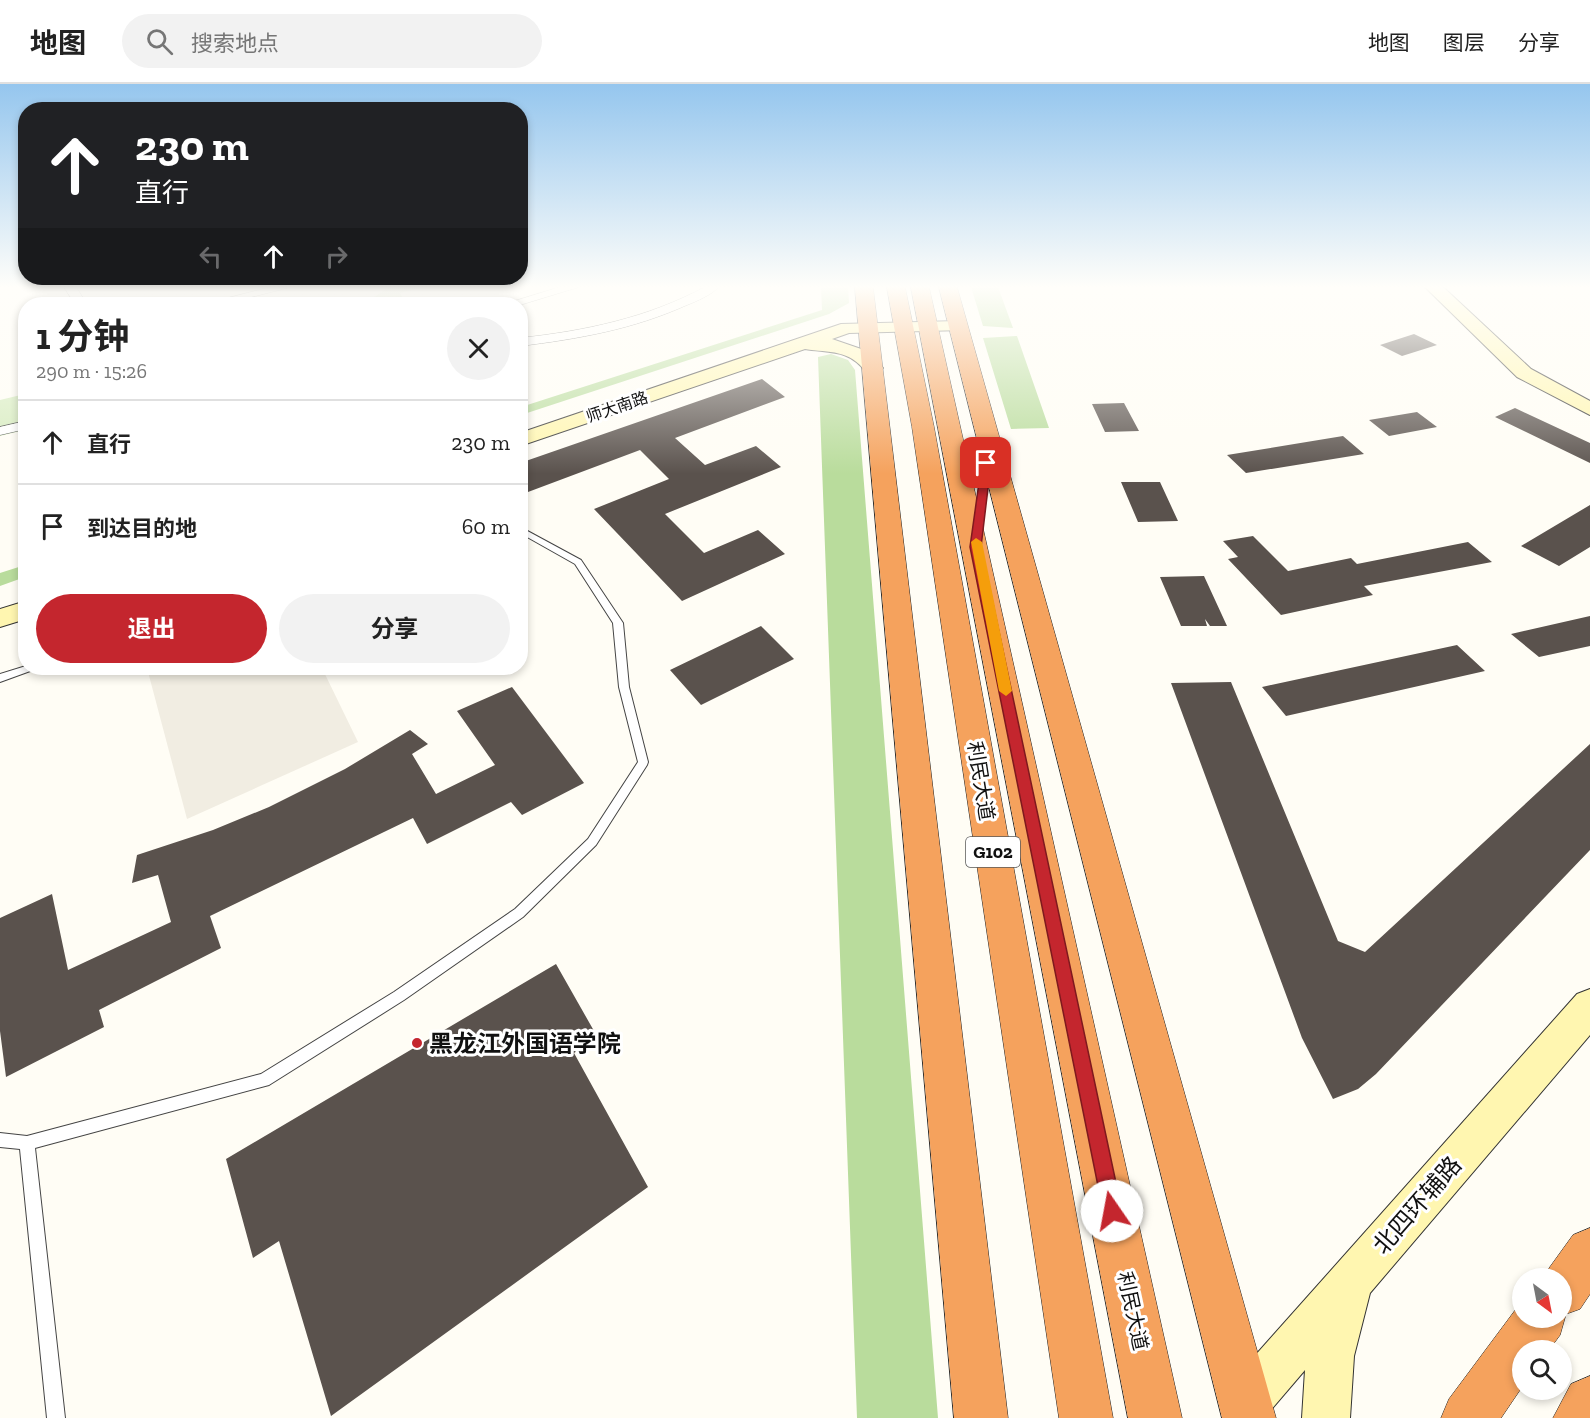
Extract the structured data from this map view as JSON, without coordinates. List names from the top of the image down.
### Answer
{
  "streets": {
    "highway": ["利民大道", "G102"],
    "main road": ["师大南路", "北四环辅路"]
  },
  "places": ["黑龙江外国语学院"],
  "north": "bottom right",
  "page": {
    "header": "地图",
    "search": "搜索地点",
    "nav": ["地图", "图层", "分享"],
    "turn": ["230 m", "直行"],
    "heading": ["1 分钟", "290 m · 15:26"],
    "list": [
      {
        "name": "直行",
        "value": "230 m"
      },
      {
        "name": "到达目的地",
        "value": "60 m"
      }
    ],
    "buttons": ["退出", "分享"]
  }
}
